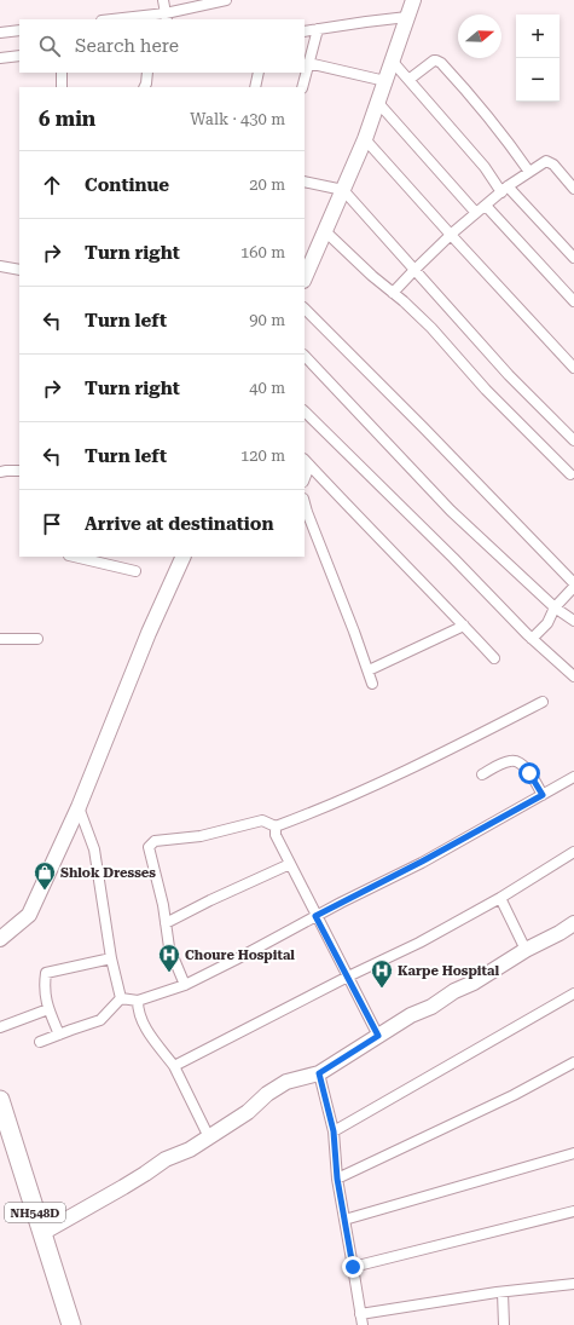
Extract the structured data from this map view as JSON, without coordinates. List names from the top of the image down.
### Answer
{
  "streets": {
    "highway": ["NH548D"]
  },
  "places": {
    "shop": ["Shlok Dresses"],
    "hospital": ["Choure Hospital", "Karpe Hospital"]
  },
  "north": "right",
  "page": {
    "map_buttons": ["+", "−"],
    "search": "Search here",
    "heading": ["6 min", "Walk · 430 m"],
    "list": [
      ["Continue", "20 m"],
      ["Turn right", "160 m"],
      ["Turn left", "90 m"],
      ["Turn right", "40 m"],
      ["Turn left", "120 m"],
      "Arrive at destination"
    ]
  }
}
